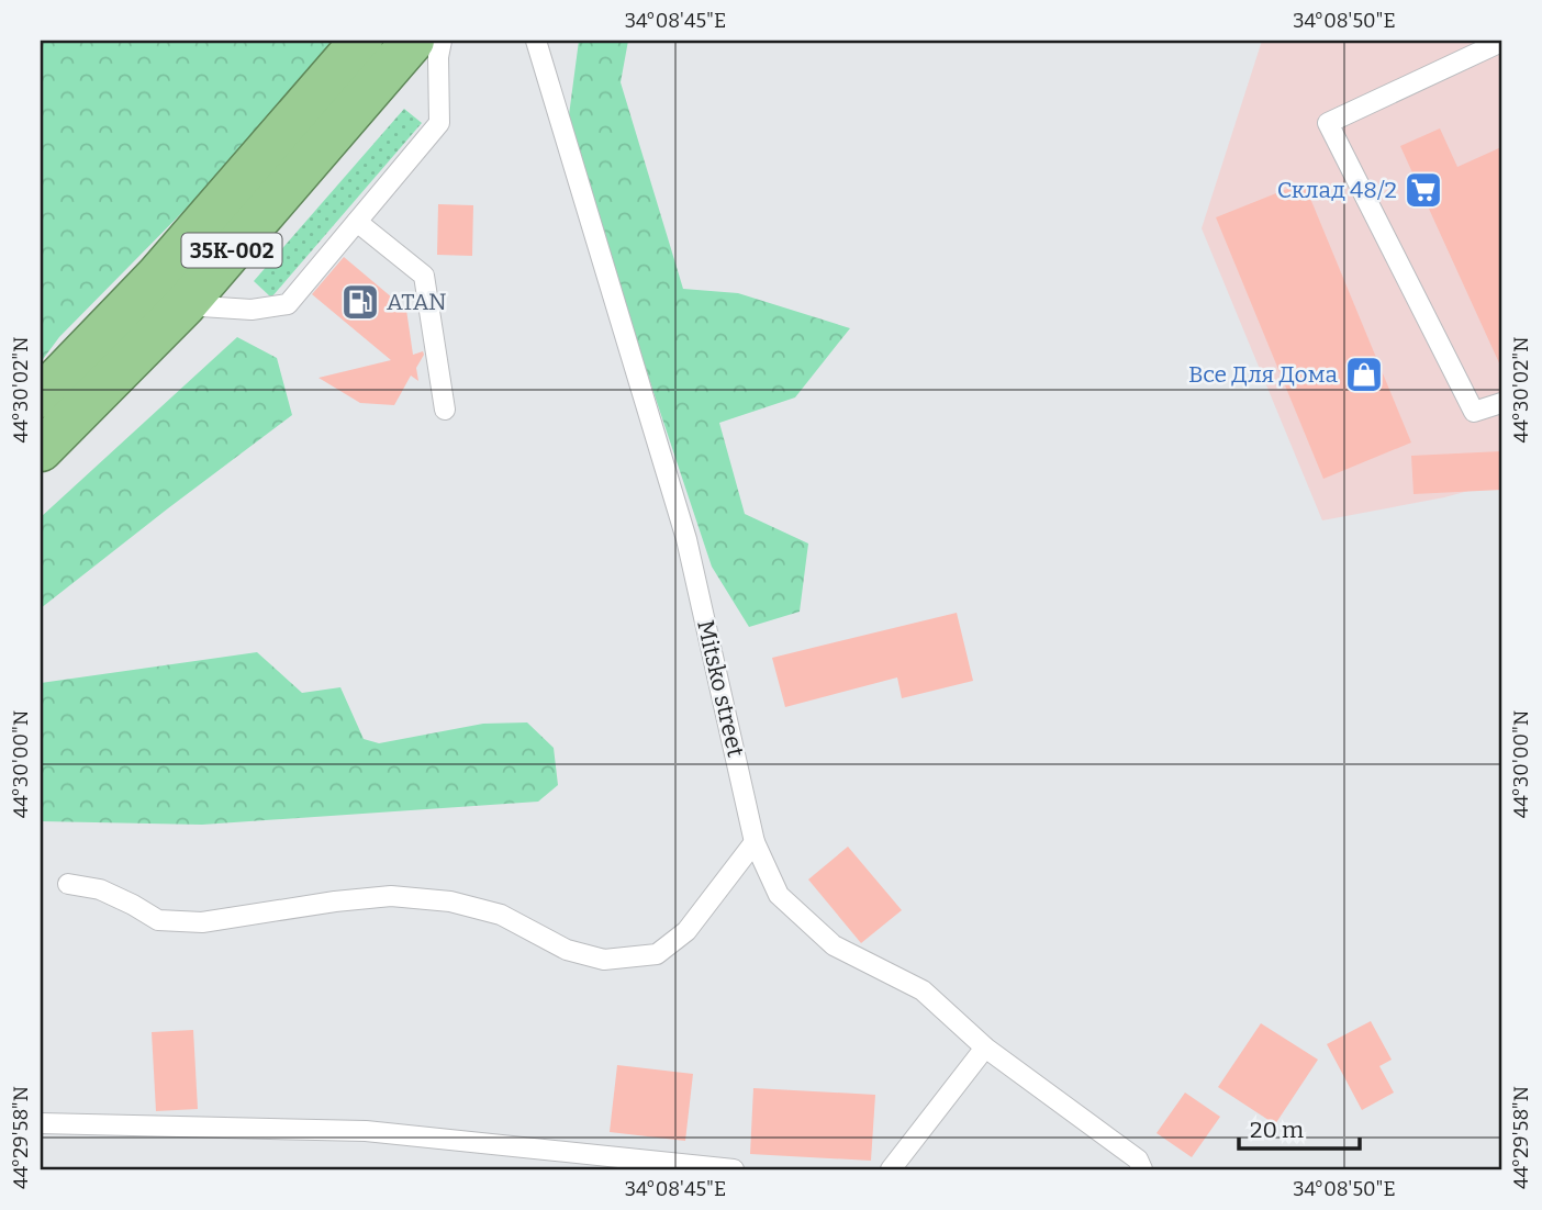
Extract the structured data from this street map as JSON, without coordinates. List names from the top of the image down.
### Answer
{
  "streets": {
    "highway": ["35К-002"],
    "lane": ["Mitsko street"]
  },
  "places": {
    "supermarket": ["Склад 48/2"],
    "fuel station": ["ATAN"],
    "shop": ["Все Для Дома"]
  },
  "scale_bar": "20 m",
  "coordinates": [
    "34°08'45\"E",
    "34°08'50\"E",
    "44°30'02\"N",
    "44°30'00\"N",
    "44°29'58\"N"
  ]
}
